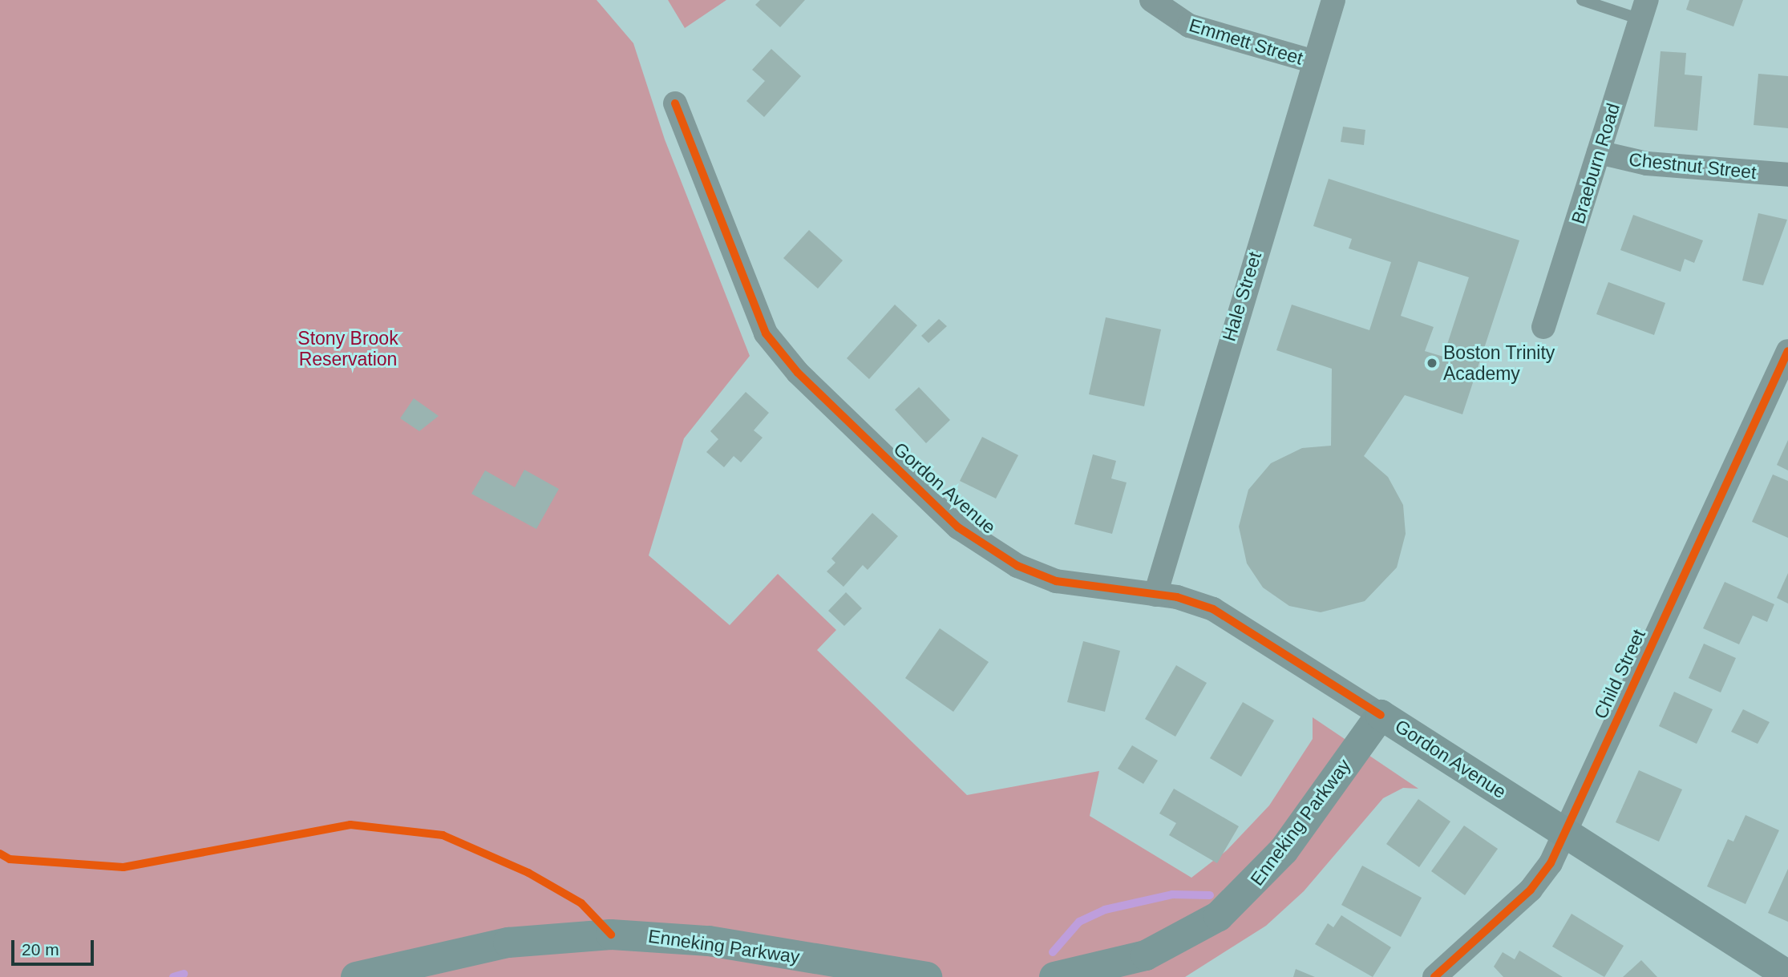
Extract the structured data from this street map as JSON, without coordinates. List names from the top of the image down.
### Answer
{
  "streets": {
    "main road": ["Gordon Avenue", "Enneking Parkway"],
    "street": [
      "Emmett Street",
      "Braeburn Road",
      "Chestnut Street",
      "Hale Street",
      "Child Street"
    ]
  },
  "crossings": [
    ["Emmett Street", "Hale Street"],
    ["Braeburn Road", "Chestnut Street"],
    ["Hale Street", "Gordon Avenue"],
    ["Gordon Avenue", "Child Street"],
    ["Gordon Avenue", "Enneking Parkway"]
  ],
  "parks": ["Stony Brook Reservation"],
  "places": ["Boston Trinity Academy"],
  "scale_bar": "20 m"
}
